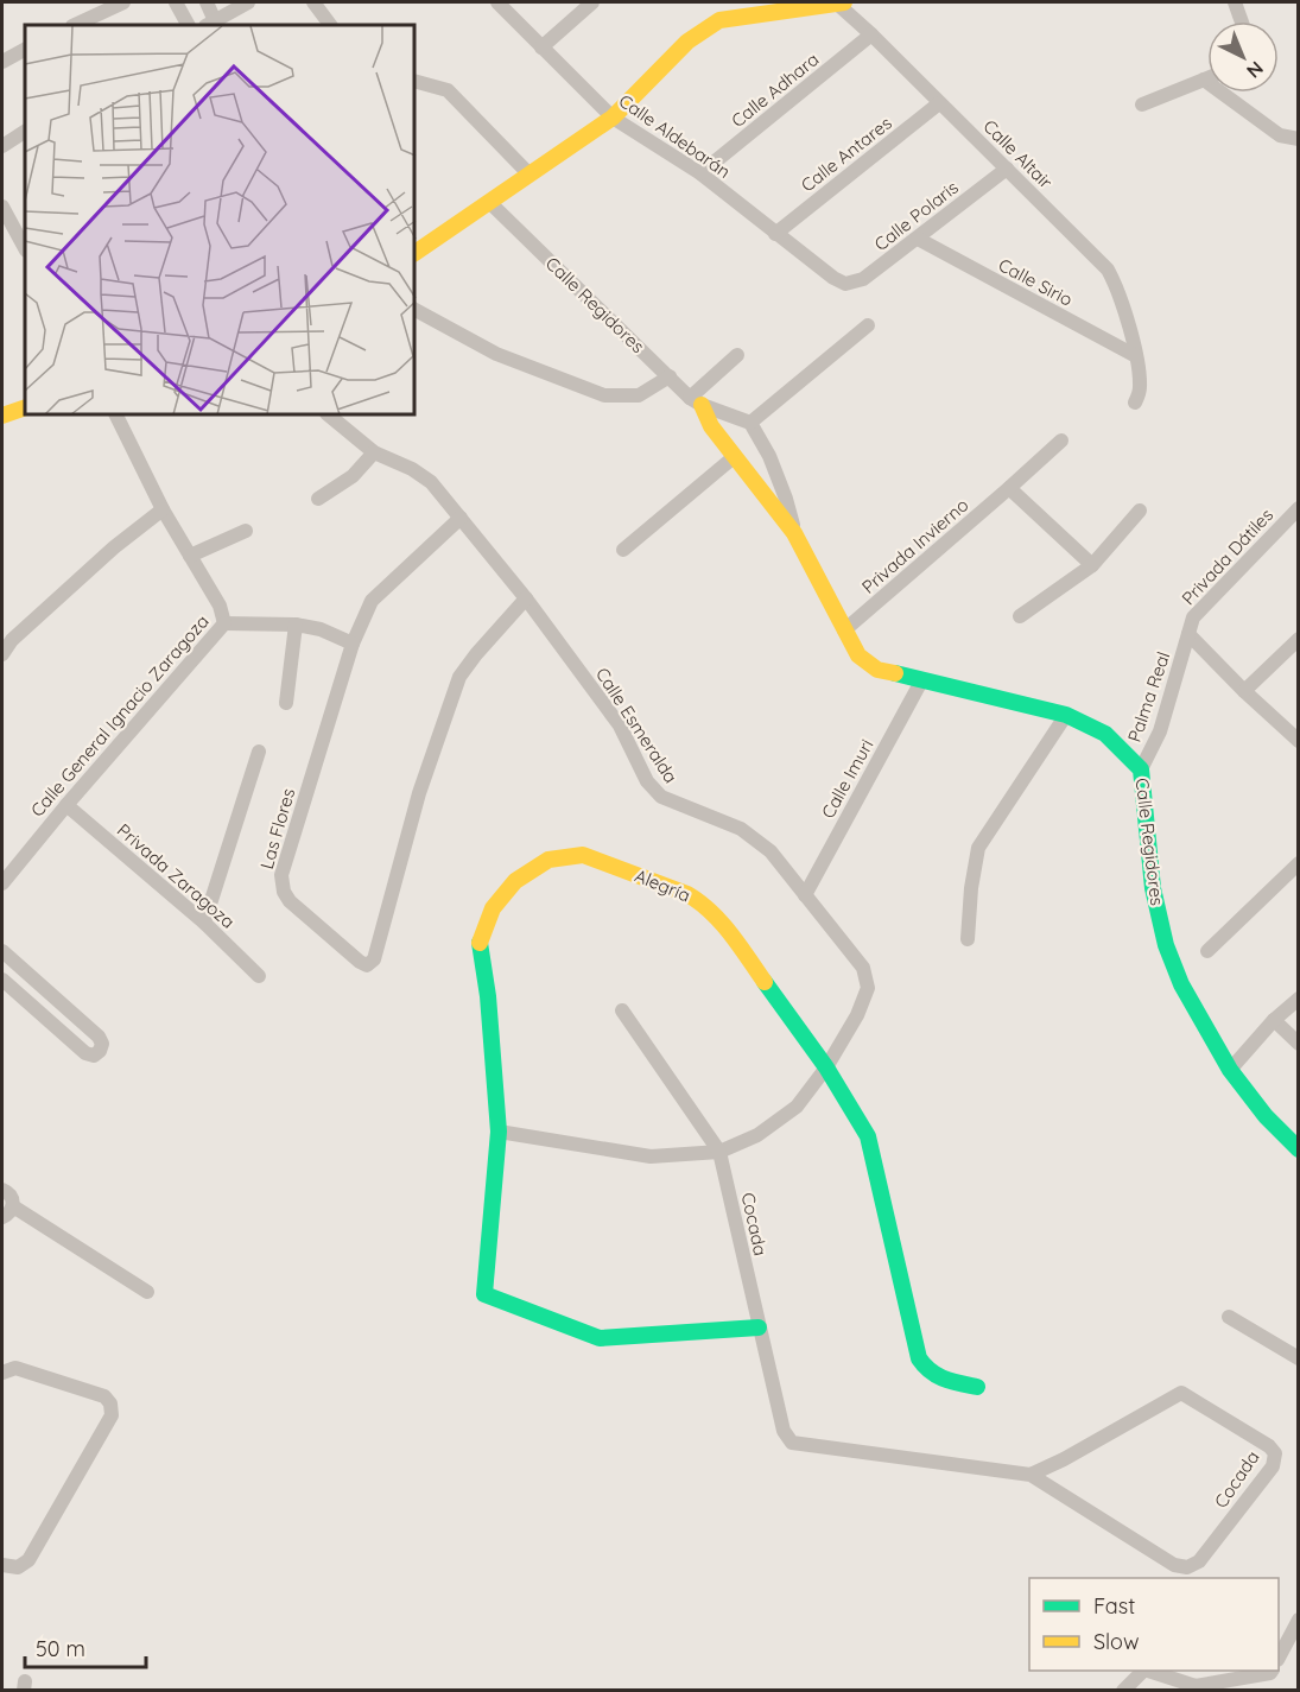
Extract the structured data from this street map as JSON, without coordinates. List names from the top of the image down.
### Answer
{
  "streets": {
    "street": [
      "Calle Adhara",
      "Calle Aldebarán",
      "Calle Antares",
      "Calle Altair",
      "Calle Polaris",
      "Calle Sirio",
      "Calle Regidores",
      "Privada Invierno",
      "Privada Dátiles",
      "Palma Real",
      "Calle General Ignacio Zaragoza",
      "Calle Esmeralda",
      "Calle Imuri",
      "Las Flores",
      "Privada Zaragoza",
      "Alegría",
      "Cocada"
    ]
  },
  "crossings": [
    ["Calle Adhara", "Calle Aldebarán"],
    ["Calle Adhara", "Calle Altair"],
    ["Calle Aldebarán", "Calle Antares"],
    ["Calle Aldebarán", "Calle Polaris"],
    ["Calle Antares", "Calle Altair"],
    ["Calle Altair", "Calle Polaris"],
    ["Calle Altair", "Calle Sirio"],
    ["Calle Polaris", "Calle Sirio"],
    ["Calle Regidores", "Privada Invierno"],
    ["Calle Regidores", "Palma Real"],
    ["Calle Regidores", "Calle Imuri"],
    ["Privada Dátiles", "Palma Real"],
    ["Calle General Ignacio Zaragoza", "Privada Zaragoza"],
    ["Calle Esmeralda", "Calle Imuri"],
    ["Calle Esmeralda", "Las Flores"],
    ["Calle Esmeralda", "Alegría"],
    ["Calle Esmeralda", "Cocada"],
    ["Alegría", "Cocada"]
  ],
  "legend": ["Fast", "Slow"],
  "scale_bar": "50 m",
  "north": "bottom right"
}
